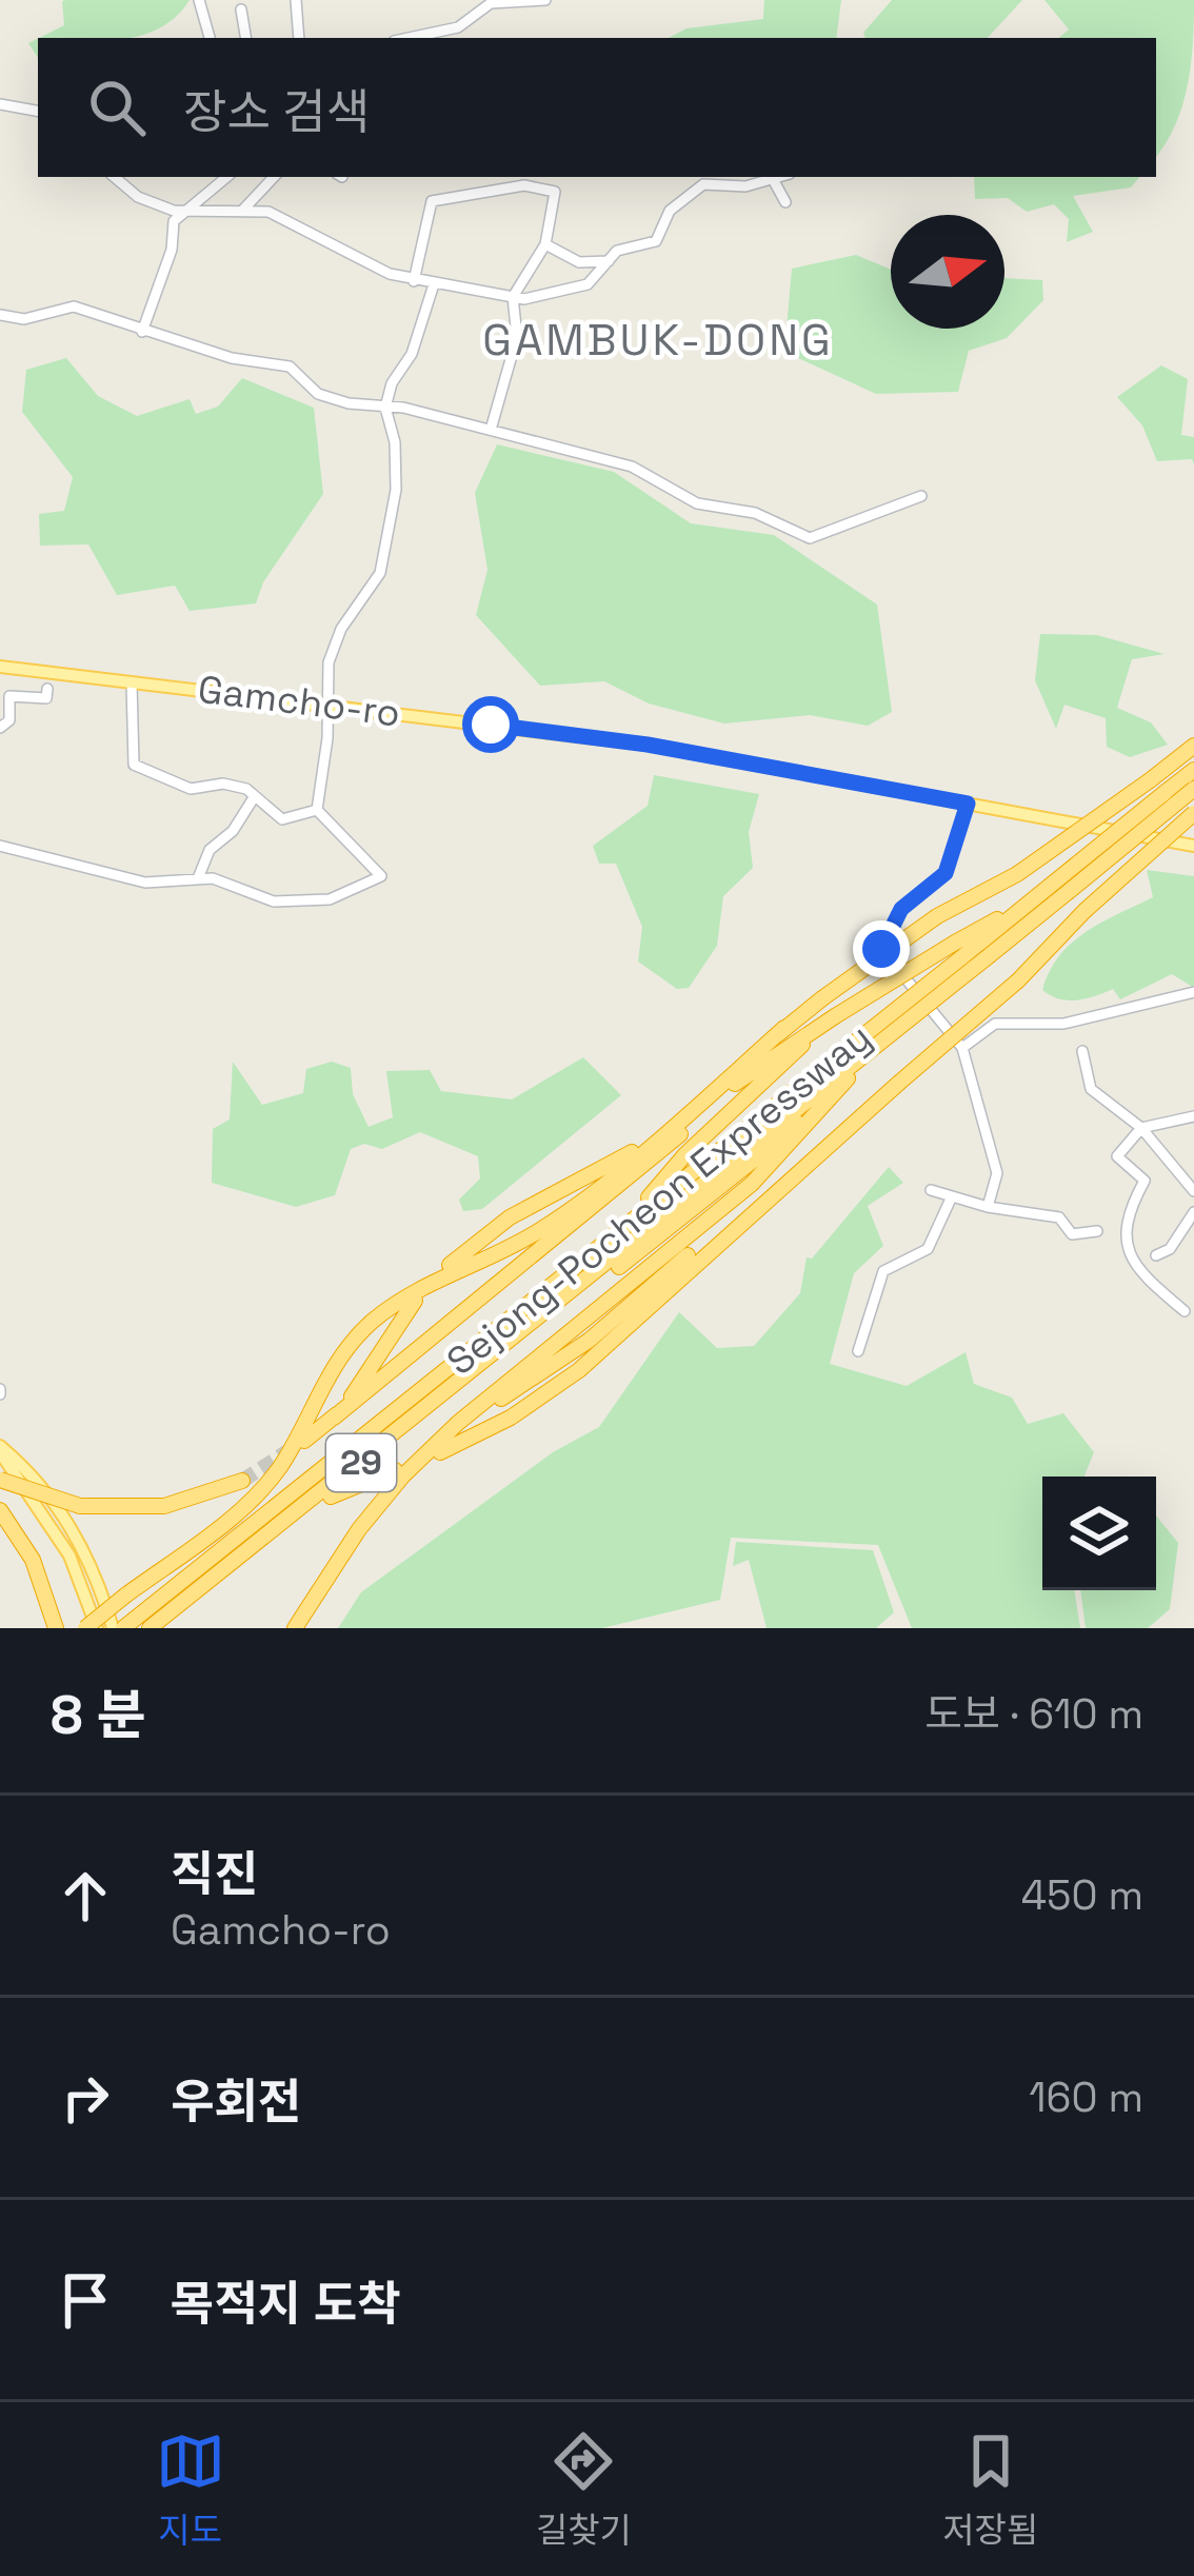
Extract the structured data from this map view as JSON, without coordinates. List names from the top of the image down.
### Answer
{
  "streets": {
    "highway": ["Sejong-Pocheon Expressway", "29"],
    "main road": ["Gamcho-ro"]
  },
  "districts": ["GAMBUK-DONG"],
  "north": "right",
  "page": {
    "search": "장소 검색",
    "heading": ["8 분", "도보 · 610 m"],
    "list": [
      ["직진", "Gamcho-ro", "450 m"],
      ["우회전", "160 m"],
      "목적지 도착"
    ],
    "nav": ["지도", "길찾기", "저장됨"]
  }
}
